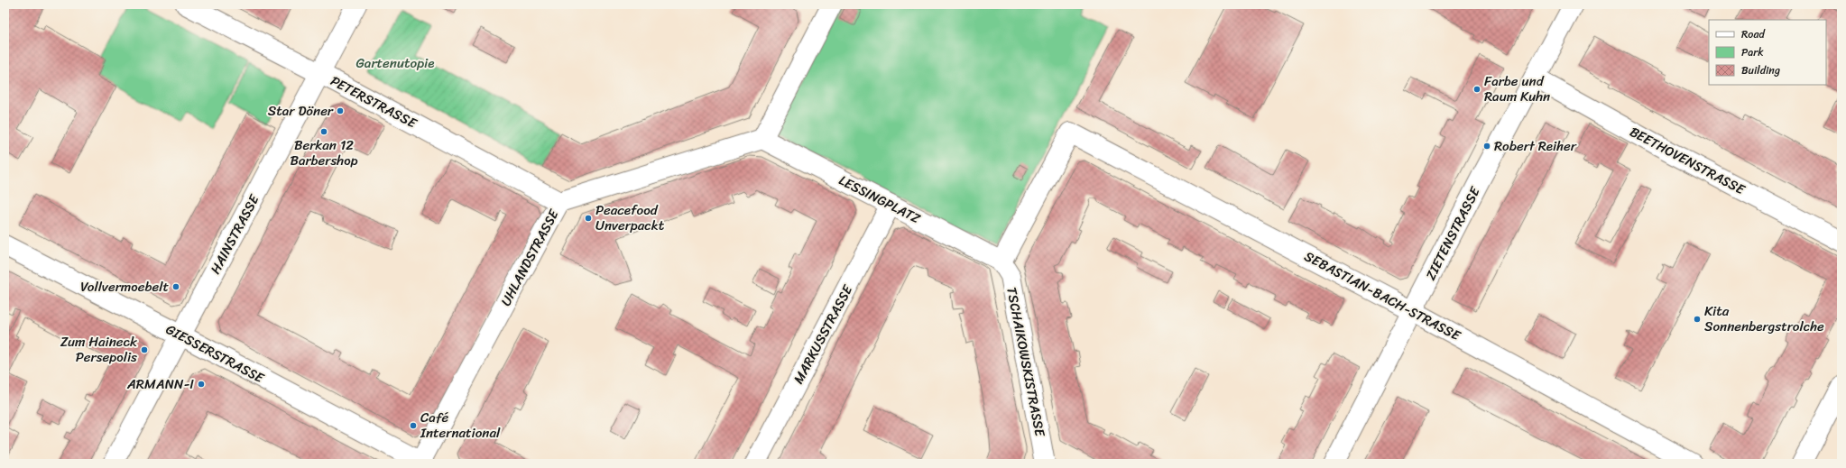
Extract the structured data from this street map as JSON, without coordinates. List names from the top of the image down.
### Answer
{
  "streets": {
    "street": [
      "PETERSTRASSE",
      "BEETHOVENSTRASSE",
      "LESSINGPLATZ",
      "ZIETENSTRASSE",
      "HAINSTRASSE",
      "UHLANDSTRASSE",
      "SEBASTIAN-BACH-STRASSE",
      "MARKUSSTRASSE",
      "GIESSERSTRASSE",
      "TSCHAIKOWSKISTRASSE"
    ]
  },
  "crossings": [
    ["PETERSTRASSE", "HAINSTRASSE"],
    ["PETERSTRASSE", "UHLANDSTRASSE"],
    ["BEETHOVENSTRASSE", "ZIETENSTRASSE"],
    ["LESSINGPLATZ", "UHLANDSTRASSE"],
    ["LESSINGPLATZ", "SEBASTIAN-BACH-STRASSE"],
    ["LESSINGPLATZ", "MARKUSSTRASSE"],
    ["LESSINGPLATZ", "TSCHAIKOWSKISTRASSE"],
    ["ZIETENSTRASSE", "SEBASTIAN-BACH-STRASSE"],
    ["HAINSTRASSE", "GIESSERSTRASSE"],
    ["UHLANDSTRASSE", "GIESSERSTRASSE"],
    ["SEBASTIAN-BACH-STRASSE", "TSCHAIKOWSKISTRASSE"]
  ],
  "parks": ["Gartenutopie"],
  "places": [
    "Farbe und Raum Kuhn",
    "Star Döner",
    "Berkan 12 Barbershop",
    "Robert Reiher",
    "Peacefood Unverpackt",
    "Vollvermoebelt",
    "Kita Sonnenbergstrolche",
    "Zum Haineck Persepolis",
    "ARMANN-I",
    "Café International"
  ],
  "legend": ["Road", "Park", "Building"]
}
